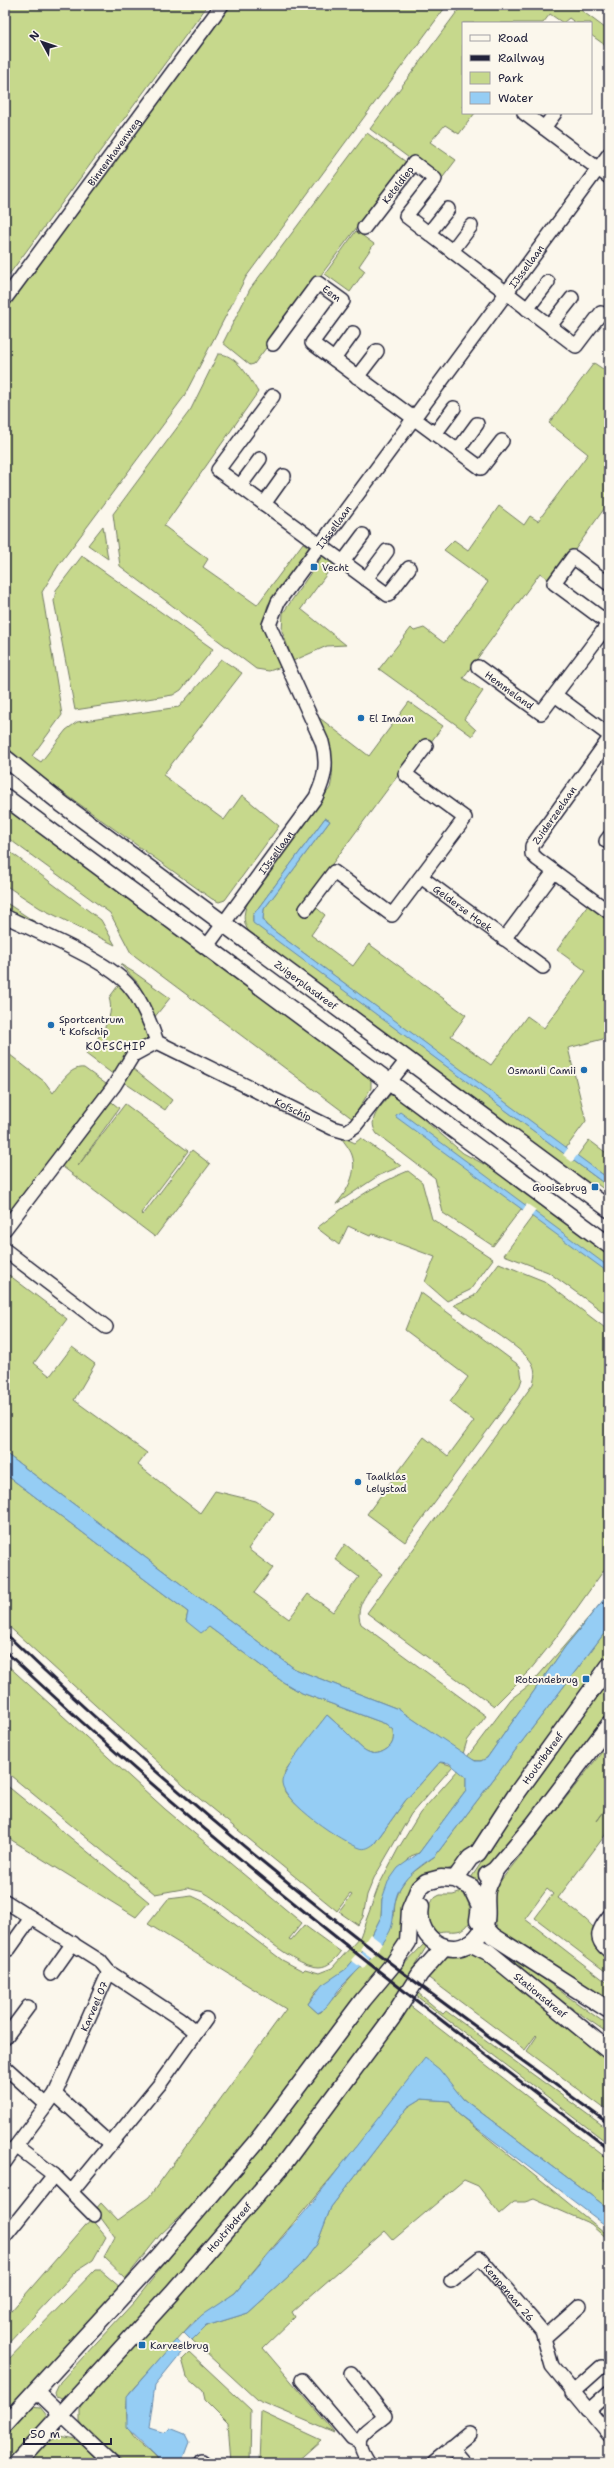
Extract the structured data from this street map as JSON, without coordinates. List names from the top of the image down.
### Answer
{
  "streets": {
    "main road": ["Zuigerplasdreef", "Houtribdreef", "Stationsdreef"],
    "street": [
      "Binnenhavenweg",
      "Keteldiep",
      "IJssellaan",
      "Eem",
      "Hemmeland",
      "Zuiderzeelaan",
      "Gelderse Hoek",
      "Kofschip",
      "Karveel 07",
      "Kempenaar 26"
    ]
  },
  "crossings": [
    ["Keteldiep", "IJssellaan"],
    ["IJssellaan", "Eem"],
    ["IJssellaan", "Zuigerplasdreef"],
    ["Zuigerplasdreef", "Kofschip"],
    ["Houtribdreef", "Stationsdreef"]
  ],
  "districts": ["KOFSCHIP"],
  "places": {
    "transit": [
      "Vecht",
      "Gooisebrug",
      "Rotondebrug",
      "Karveelbrug"
    ],
    "other": [
      "El Imaan",
      "Sportcentrum 't Kofschip",
      "Osmanli Camii",
      "Taalklas Lelystad"
    ]
  },
  "legend": [
    "Road",
    "Railway",
    "Park",
    "Water"
  ],
  "scale_bar": "50 m",
  "north": "top left"
}
